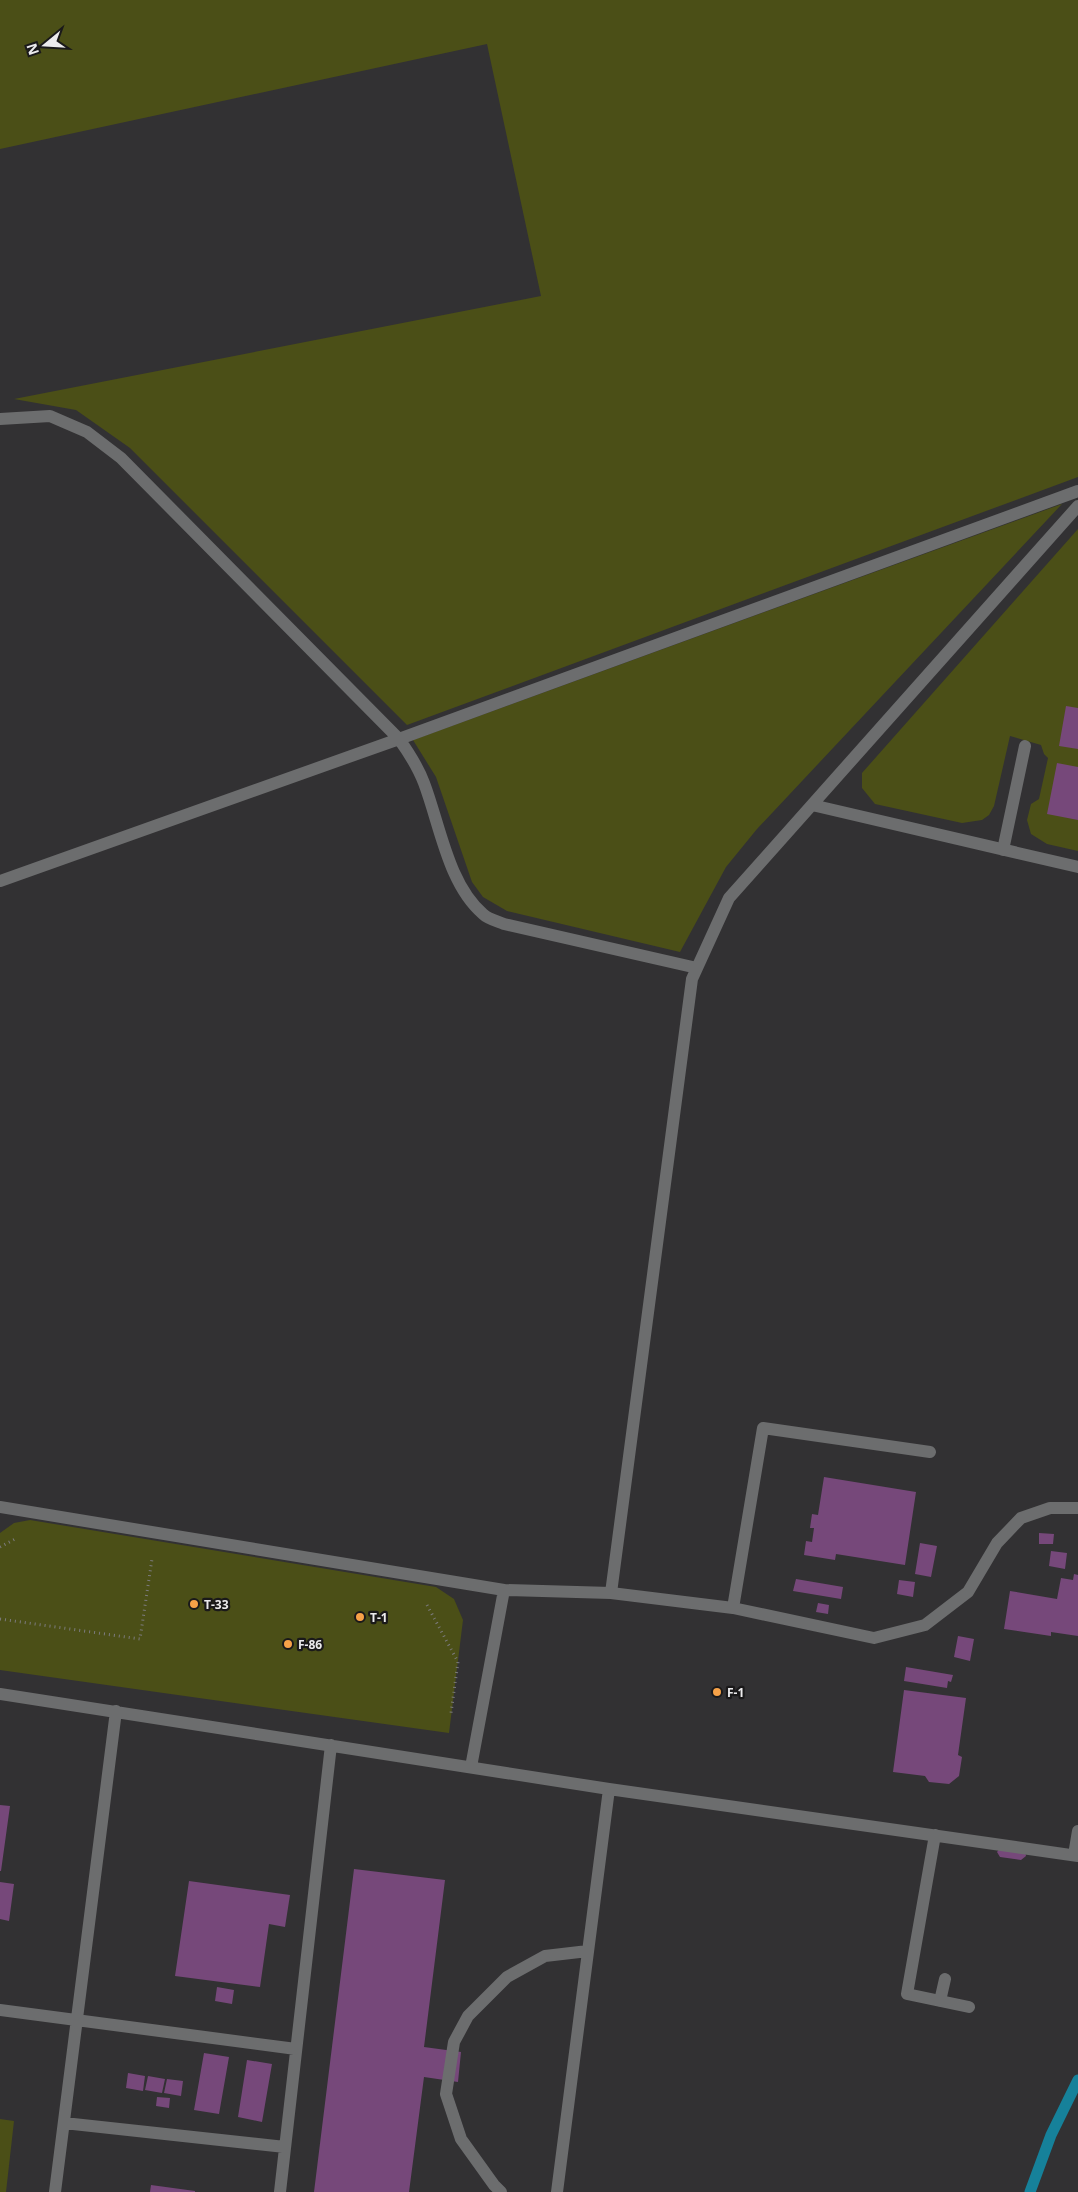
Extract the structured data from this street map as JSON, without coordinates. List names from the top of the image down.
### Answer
{
  "places": [
    "T-33",
    "T-1",
    "F-86",
    "F-1"
  ],
  "north": "left"
}
